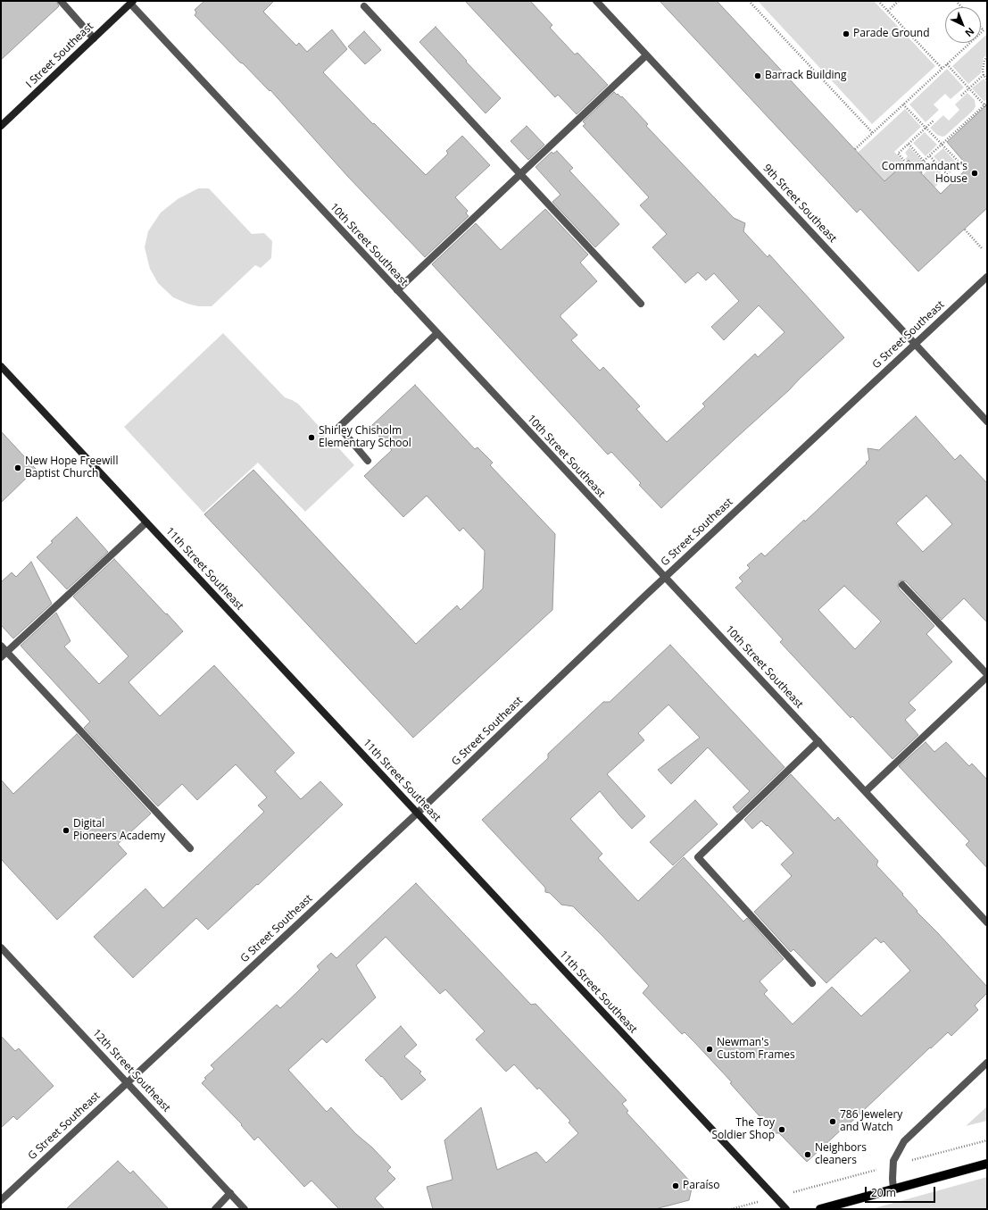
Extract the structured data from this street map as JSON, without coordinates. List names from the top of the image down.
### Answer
{
  "streets": {
    "main road": ["I Street Southeast", "11th Street Southeast"],
    "street": [
      "9th Street Southeast",
      "10th Street Southeast",
      "G Street Southeast",
      "12th Street Southeast"
    ]
  },
  "crossings": [
    ["I Street Southeast", "10th Street Southeast"],
    ["9th Street Southeast", "G Street Southeast"],
    ["10th Street Southeast", "G Street Southeast"],
    ["G Street Southeast", "11th Street Southeast"],
    ["G Street Southeast", "12th Street Southeast"]
  ],
  "places": [
    "Parade Ground",
    "Barrack Building",
    "Commmandant's House",
    "Shirley Chisholm Elementary School",
    "New Hope Freewill Baptist Church",
    "Digital Pioneers Academy",
    "Newman's Custom Frames",
    "786 Jewelery and Watch",
    "The Toy Soldier Shop",
    "Neighbors cleaners",
    "Paraíso"
  ],
  "scale_bar": "20 m",
  "north": "bottom right"
}
